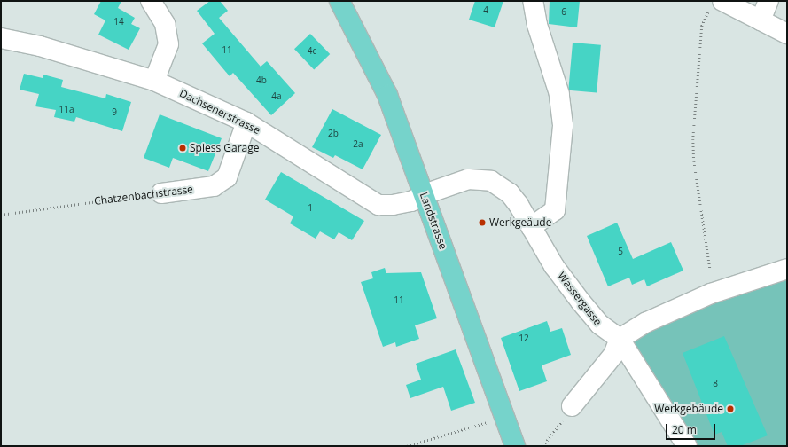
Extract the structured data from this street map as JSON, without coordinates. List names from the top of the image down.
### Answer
{
  "streets": {
    "main road": ["Landstrasse"],
    "street": ["Dachsenerstrasse", "Chatzenbachstrasse", "Wassergasse"]
  },
  "crossings": [
    ["Dachsenerstrasse", "Chatzenbachstrasse"],
    ["Dachsenerstrasse", "Landstrasse"],
    ["Dachsenerstrasse", "Wassergasse"],
    ["Landstrasse", "Wassergasse"]
  ],
  "places": ["Spiess Garage", "Werkgeäude", "Werkgebäude"],
  "house_numbers": [
    "4",
    "6",
    "14",
    "11",
    "4c",
    "4b",
    "4a",
    "11a",
    "9",
    "2b",
    "2a",
    "1",
    "5",
    "11",
    "12",
    "8"
  ],
  "scale_bar": "20 m"
}
